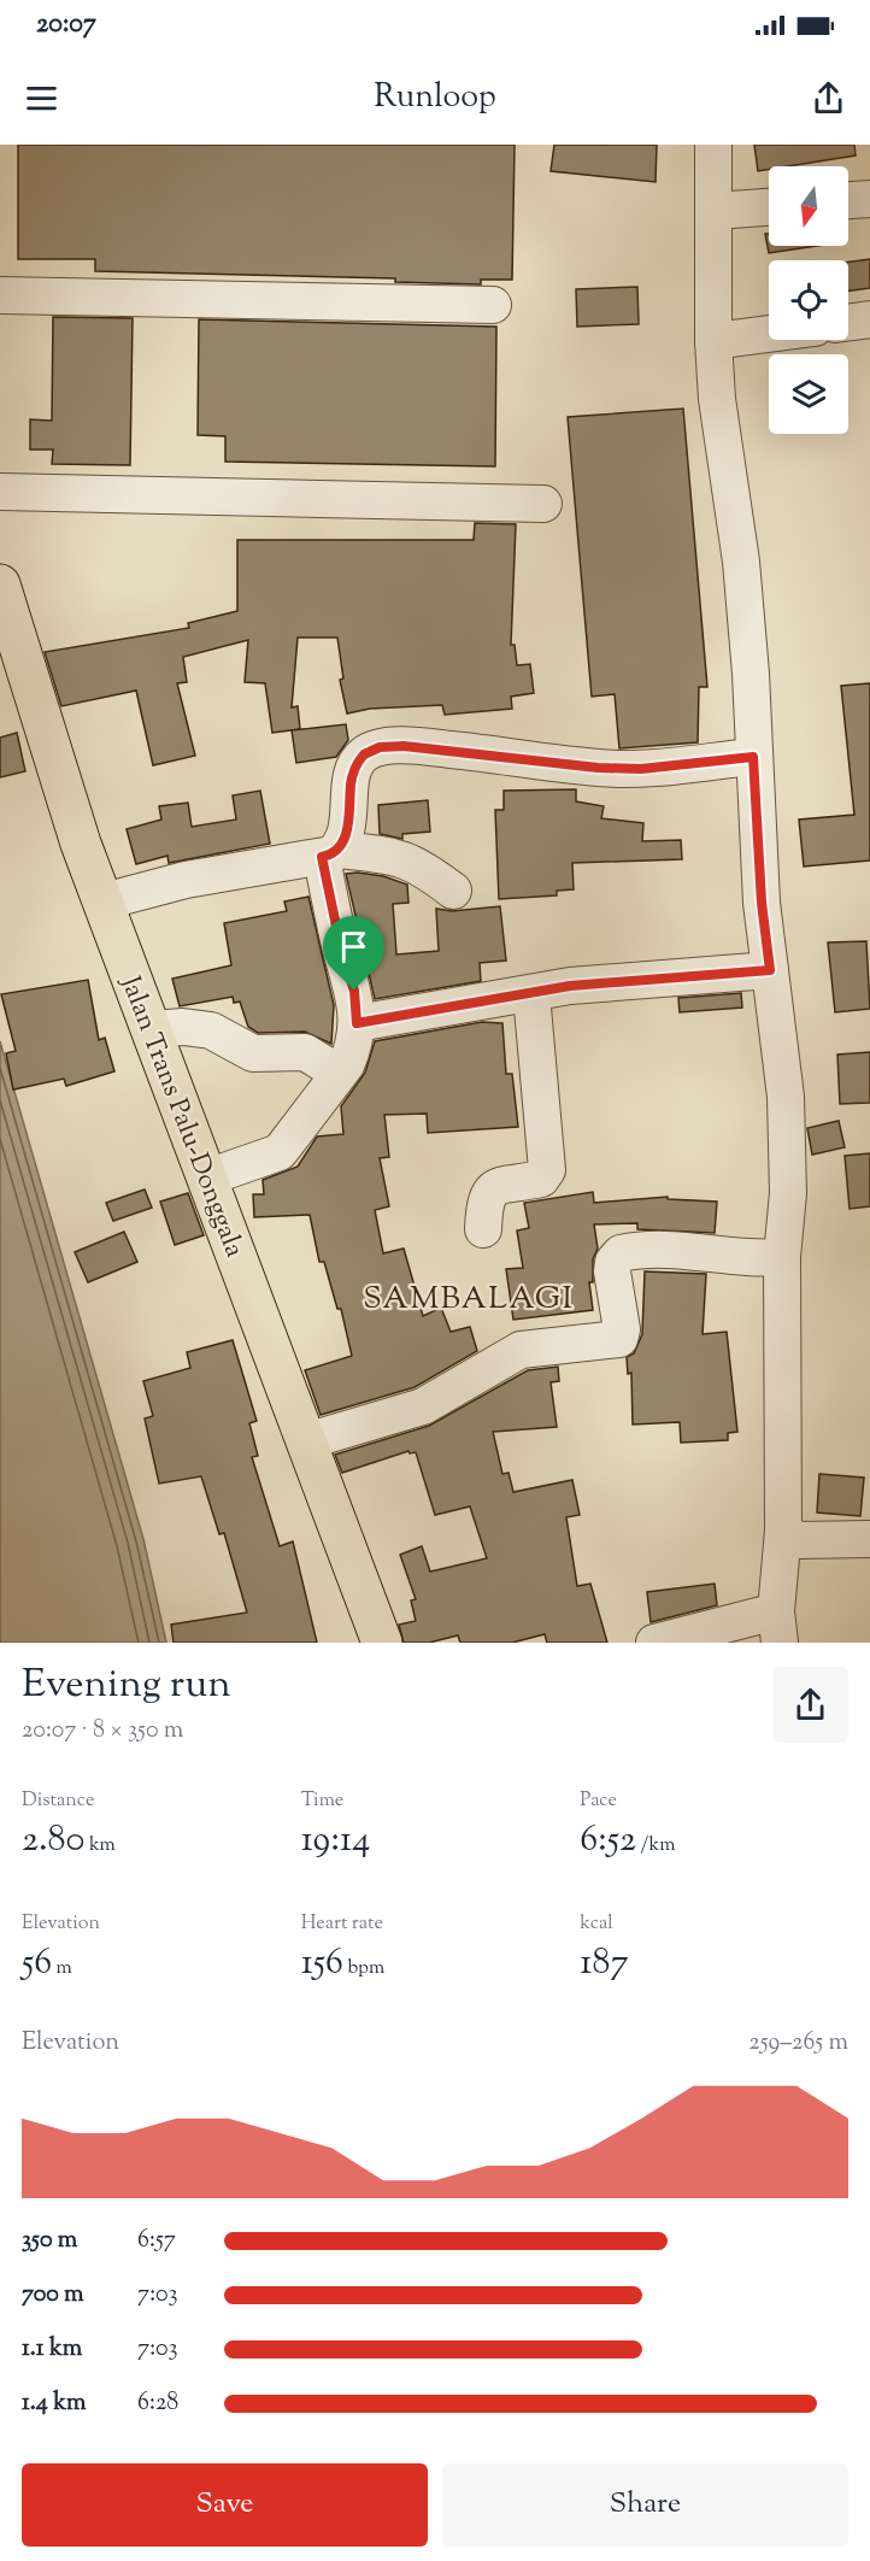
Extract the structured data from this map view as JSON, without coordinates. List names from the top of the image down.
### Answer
{
  "streets": {
    "highway": ["Jalan Trans Palu-Donggala"]
  },
  "districts": ["SAMBALAGI"],
  "north": "bottom",
  "page": {
    "status": "20:07",
    "header": "Runloop",
    "heading": ["Evening run", "20:07 · 8 × 350 m"],
    "stats": [
      ["Distance", "2.80 km"],
      ["Time", "19:14"],
      ["Pace", "6:52 /km"],
      ["Elevation", "56 m"],
      ["Heart rate", "156 bpm"],
      ["kcal", "187"]
    ],
    "chart": ["Elevation", "259–265 m"],
    "list": [
      {
        "name": "350 m",
        "note": "6:57"
      },
      {
        "name": "700 m",
        "note": "7:03"
      },
      {
        "name": "1.1 km",
        "note": "7:03"
      },
      {
        "name": "1.4 km",
        "note": "6:28"
      }
    ],
    "buttons": ["Save", "Share"]
  }
}
